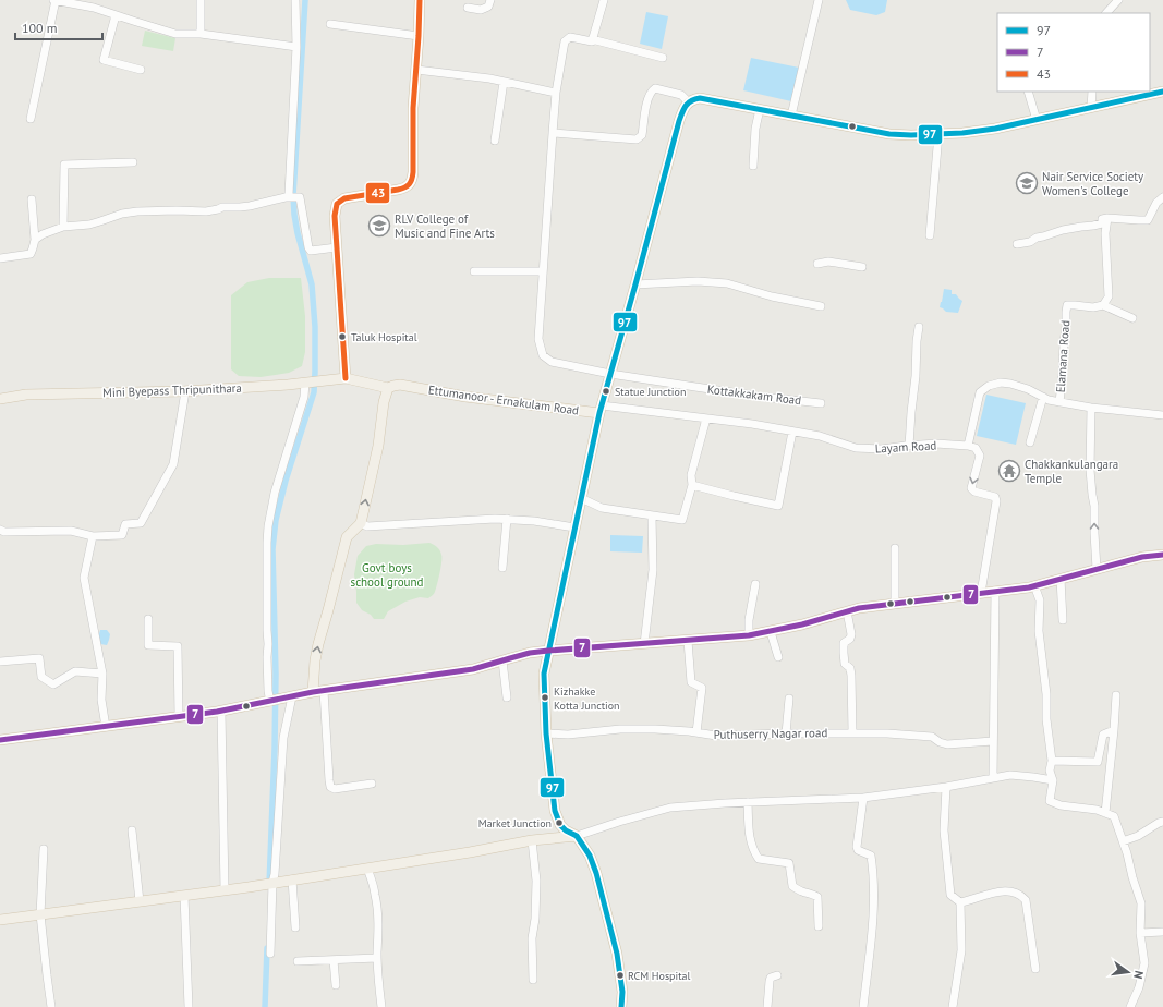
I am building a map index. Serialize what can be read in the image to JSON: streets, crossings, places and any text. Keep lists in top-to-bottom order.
{
  "streets": {
    "main road": ["Mini Byepass Thripunithara", "Ettumanoor - Ernakulam Road"],
    "street": [
      "Elamana Road",
      "Kottakkakam Road",
      "Layam Road",
      "Puthuserry Nagar road"
    ]
  },
  "crossings": [
    ["Mini Byepass Thripunithara", "Ettumanoor - Ernakulam Road"],
    ["Ettumanoor - Ernakulam Road", "Layam Road"]
  ],
  "parks": ["Govt boys school ground"],
  "places": {
    "school or university": ["Nair Service Society Women's College", "RLV College of Music and Fine Arts"],
    "other": [
      "Taluk Hospital",
      "Statue Junction",
      "Kizhakke Kotta Junction",
      "Market Junction",
      "RCM Hospital"
    ],
    "temple": ["Chakkankulangara Temple"]
  },
  "lines": ["transit line 43", "transit line 97", "transit line 7"],
  "legend": ["97", "7", "43"],
  "scale_bar": "100 m",
  "north": "right"
}
